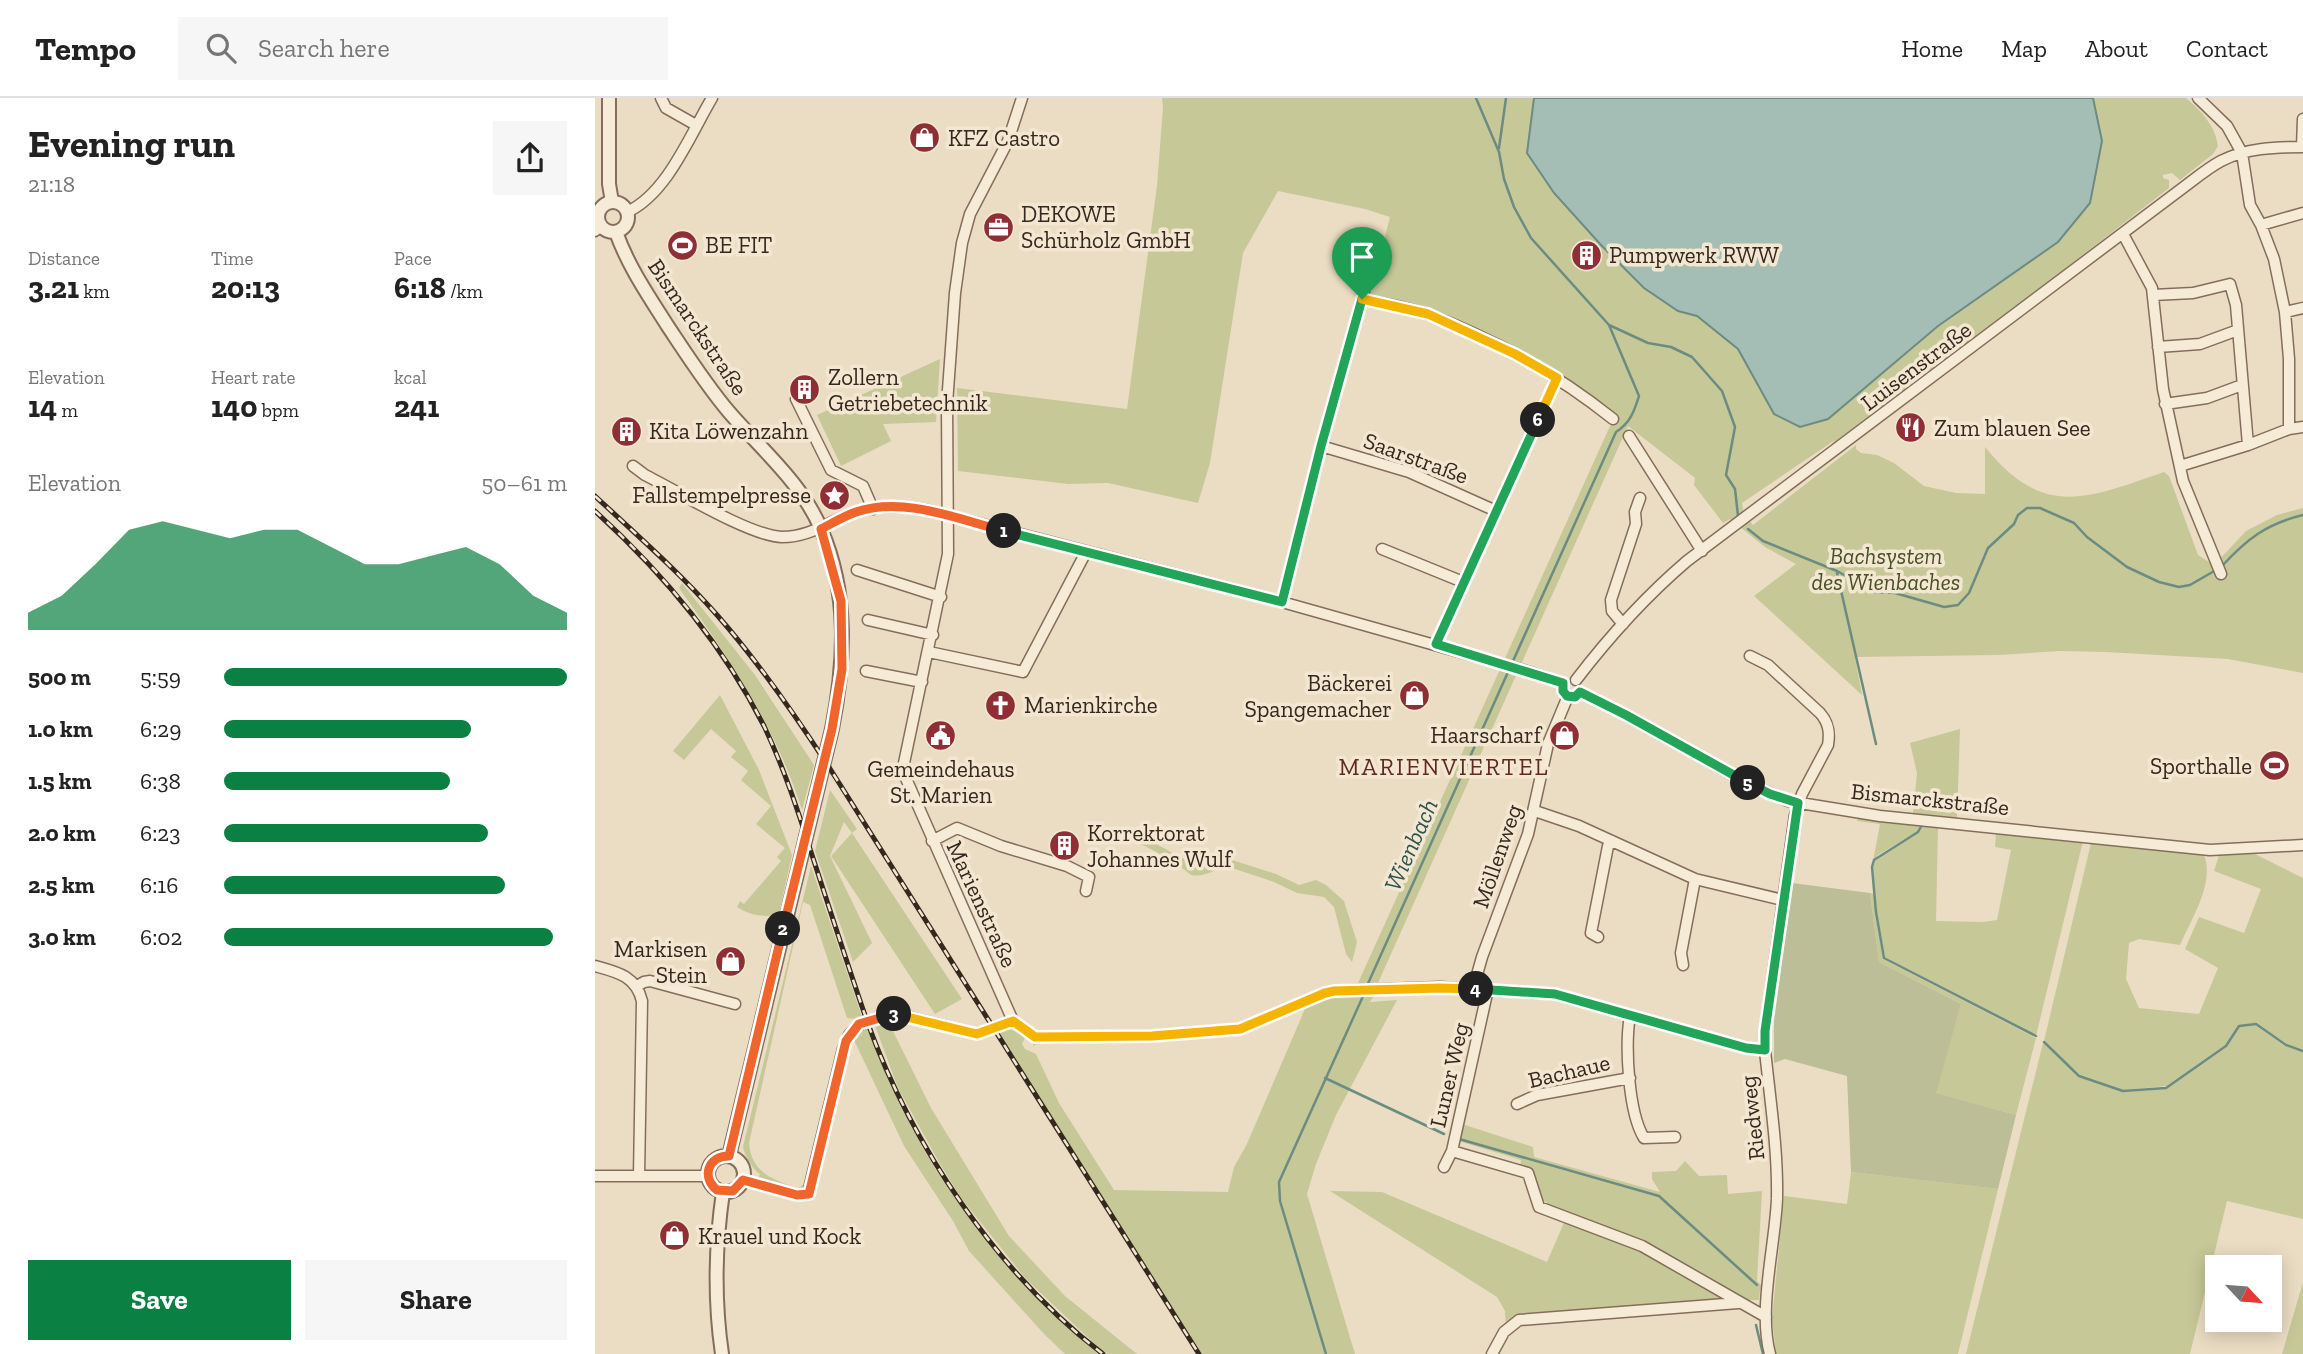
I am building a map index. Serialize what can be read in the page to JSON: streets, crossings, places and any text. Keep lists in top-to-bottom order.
{
  "streets": {
    "street": [
      "Bismarckstraße",
      "Luisenstraße",
      "Saarstraße",
      "Möllenweg",
      "Marienstraße",
      "Bachaue",
      "Luner Weg",
      "Riedweg"
    ]
  },
  "crossings": [
    ["Bismarckstraße", "Luisenstraße"],
    ["Bismarckstraße", "Möllenweg"],
    ["Bismarckstraße", "Riedweg"],
    ["Luisenstraße", "Möllenweg"],
    ["Möllenweg", "Luner Weg"],
    ["Marienstraße", "Luner Weg"],
    ["Luner Weg", "Riedweg"]
  ],
  "districts": ["MARIENVIERTEL"],
  "water": ["Wienbach"],
  "parks": ["Bachsystem des Wienbaches"],
  "places": {
    "shop": [
      "KFZ Castro",
      "Bäckerei Spangemacher",
      "Haarscharf",
      "Markisen Stein",
      "Krauel und Kock"
    ],
    "office": ["DEKOWE Schürholz GmbH"],
    "sports": ["BE FIT", "Sporthalle"],
    "building": [
      "Pumpwerk RWW",
      "Zollern Getriebetechnik",
      "Kita Löwenzahn",
      "Korrektorat Johannes Wulf"
    ],
    "restaurant": ["Zum blauen See"],
    "place": ["Fallstempelpresse"],
    "church": ["Marienkirche"],
    "public building": ["Gemeindehaus St. Marien"]
  },
  "north": "bottom right",
  "page": {
    "header": "Tempo",
    "search": "Search here",
    "nav": [
      "Home",
      "Map",
      "About",
      "Contact"
    ],
    "heading": ["Evening run", "21:18"],
    "stats": [
      ["Distance", "3.21 km"],
      ["Time", "20:13"],
      ["Pace", "6:18 /km"],
      ["Elevation", "14 m"],
      ["Heart rate", "140 bpm"],
      ["kcal", "241"]
    ],
    "pins": [
      "6",
      "1",
      "5",
      "2",
      "4",
      "3"
    ],
    "chart": ["Elevation", "50–61 m"],
    "list": [
      {
        "name": "500 m",
        "note": "5:59"
      },
      {
        "name": "1.0 km",
        "note": "6:29"
      },
      {
        "name": "1.5 km",
        "note": "6:38"
      },
      {
        "name": "2.0 km",
        "note": "6:23"
      },
      {
        "name": "2.5 km",
        "note": "6:16"
      },
      {
        "name": "3.0 km",
        "note": "6:02"
      }
    ],
    "buttons": ["Save", "Share"]
  }
}
